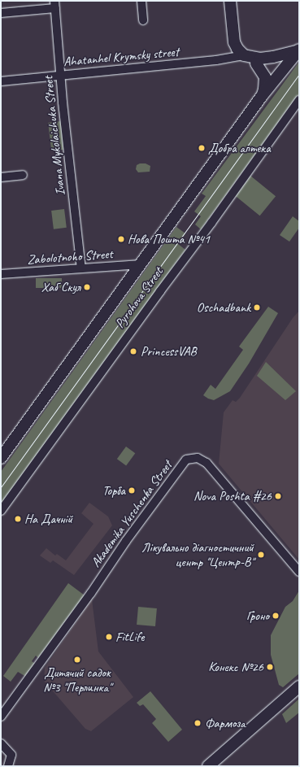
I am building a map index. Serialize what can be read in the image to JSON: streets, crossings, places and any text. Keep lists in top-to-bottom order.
{
  "streets": {
    "main road": ["Pyrohova Street"],
    "street": [
      "Ahatanhel Krymsky street",
      "Ivana Mykolaichuka Street",
      "Zabolotnoho Street",
      "Akademika Yuschenka Street"
    ]
  },
  "crossings": [
    ["Ahatanhel Krymsky street", "Ivana Mykolaichuka Street"],
    ["Ivana Mykolaichuka Street", "Zabolotnoho Street"],
    ["Zabolotnoho Street", "Pyrohova Street"]
  ],
  "places": [
    "Добра аптека",
    "Нова Пошта №41",
    "Хаб Скул",
    "Oschadbank",
    "PrincessVAB",
    "Торба",
    "Nova Poshta #26",
    "На Дачній",
    "Лікувально діагностичний центр \"Центр-В\"",
    "Гроно",
    "FitLife",
    "Дитячий садок №3 \"Перлинка\"",
    "Конекс №26",
    "Фармоза"
  ]
}
